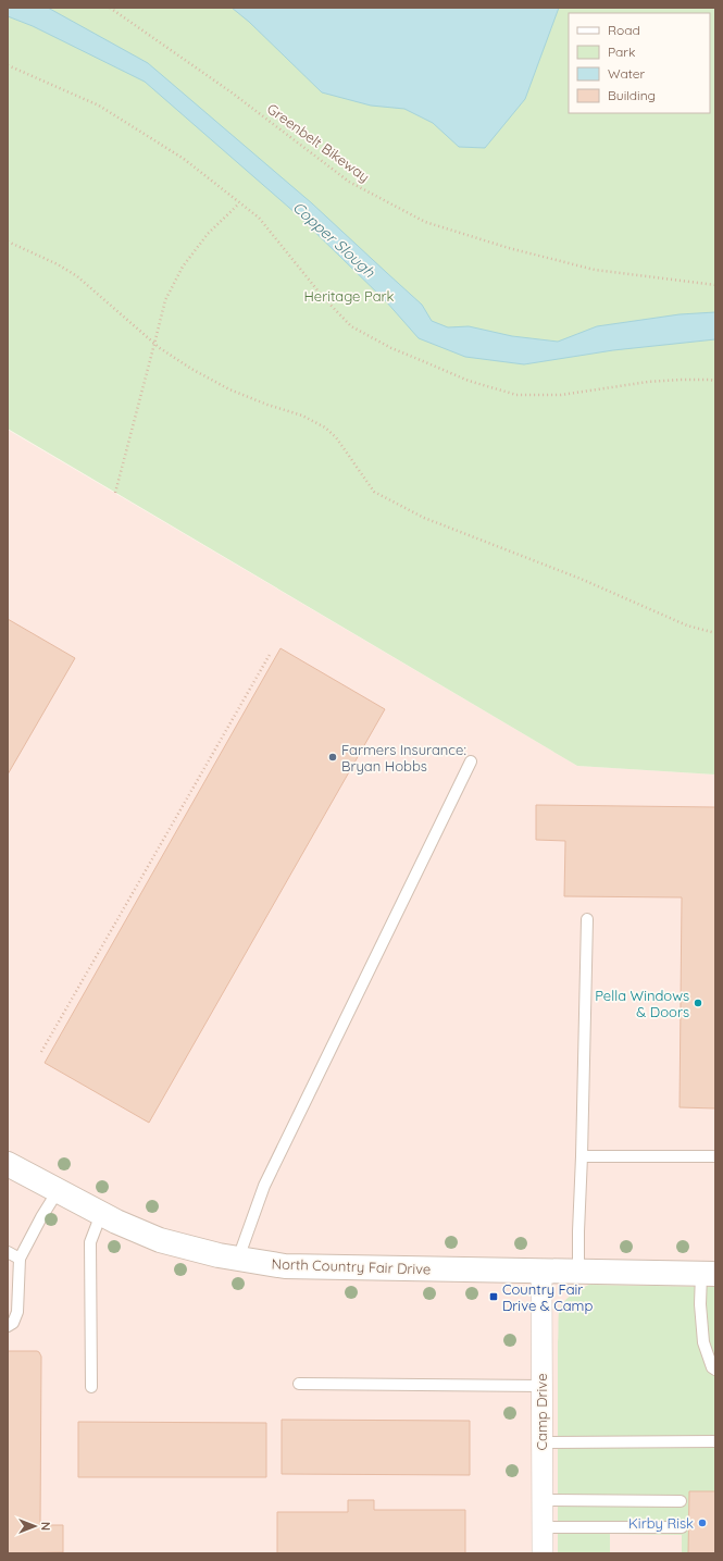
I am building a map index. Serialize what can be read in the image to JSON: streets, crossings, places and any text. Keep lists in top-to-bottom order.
{
  "streets": {
    "street": ["North Country Fair Drive", "Camp Drive"],
    "path": ["Greenbelt Bikeway"]
  },
  "crossings": [
    ["North Country Fair Drive", "Camp Drive"]
  ],
  "water": ["Copper Slough"],
  "parks": ["Heritage Park"],
  "places": {
    "other": ["Farmers Insurance: Bryan Hobbs", "Pella Windows & Doors", "Kirby Risk"],
    "transit": ["Country Fair Drive & Camp"]
  },
  "legend": [
    "Road",
    "Park",
    "Water",
    "Building"
  ],
  "north": "right"
}
